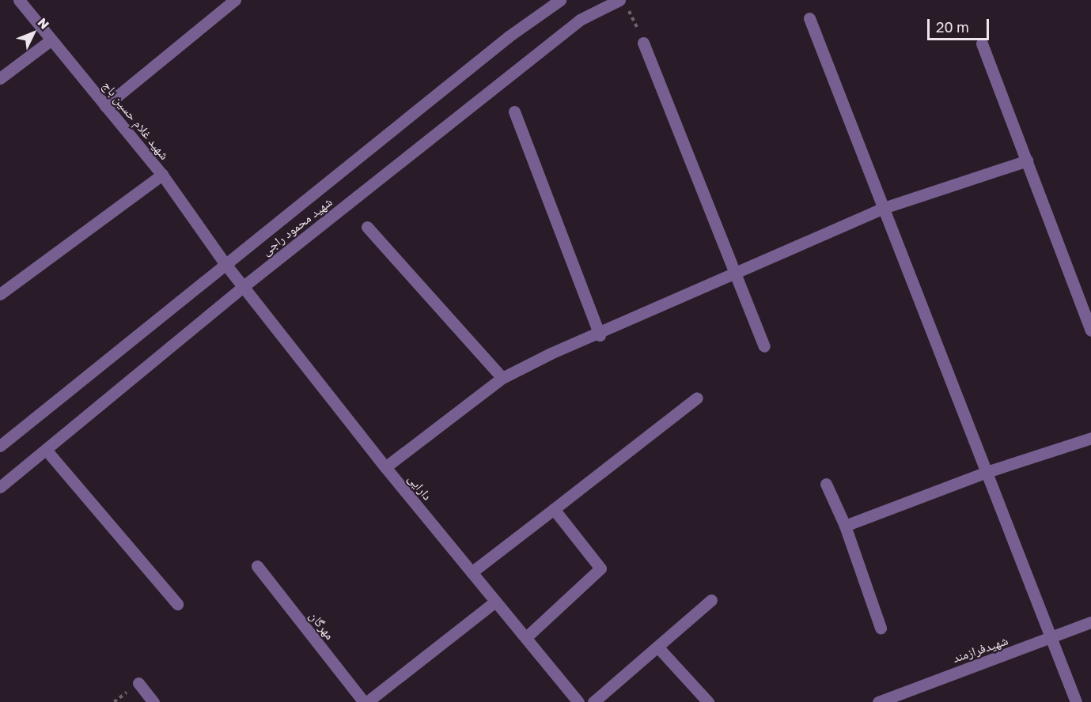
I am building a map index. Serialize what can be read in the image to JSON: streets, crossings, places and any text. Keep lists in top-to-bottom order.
{
  "streets": {
    "street": [
      "شهید غلام حسین باج",
      "شهید محمود راجی",
      "دارایی",
      "مهرگان",
      "شهیدفرازمند"
    ]
  },
  "crossings": [
    ["شهید غلام حسین باج", "شهید محمود راجی"],
    ["شهید غلام حسین باج", "دارایی"],
    ["شهید محمود راجی", "دارایی"]
  ],
  "scale_bar": "20 m",
  "north": "top right"
}
